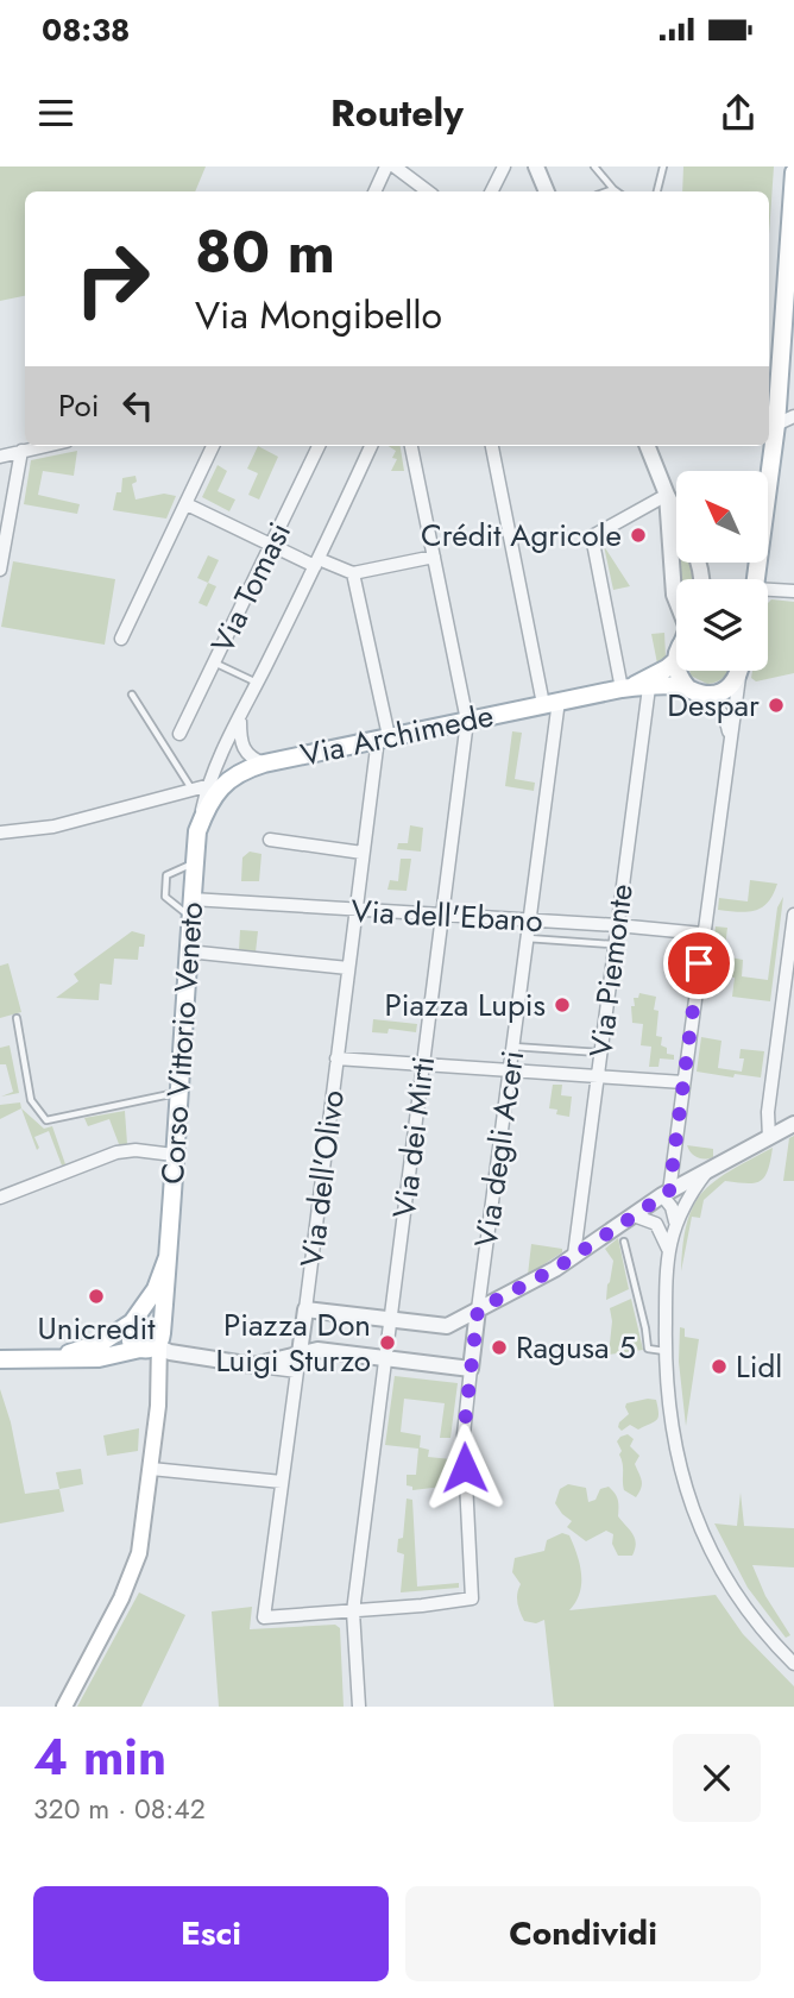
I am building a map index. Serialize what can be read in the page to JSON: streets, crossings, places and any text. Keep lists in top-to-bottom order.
{
  "streets": {
    "main road": ["Via Archimede", "Corso Vittorio Veneto"],
    "street": [
      "Via Tomasi",
      "Via dell'Ebano",
      "Via Piemonte",
      "Via dei Mirti",
      "Via degli Aceri",
      "Via dell'Olivo"
    ]
  },
  "crossings": [
    ["Via Archimede", "Via dei Mirti"],
    ["Via Archimede", "Via degli Aceri"],
    ["Via Archimede", "Via dell'Olivo"],
    ["Via dell'Ebano", "Via Piemonte"],
    ["Via dell'Ebano", "Corso Vittorio Veneto"],
    ["Via dell'Ebano", "Via dei Mirti"],
    ["Via dell'Ebano", "Via degli Aceri"],
    ["Via dell'Ebano", "Via dell'Olivo"],
    ["Via dei Mirti", "Via degli Aceri"],
    ["Via dei Mirti", "Via dell'Olivo"],
    ["Via degli Aceri", "Via dell'Olivo"]
  ],
  "places": [
    "Crédit Agricole",
    "Despar",
    "Piazza Lupis",
    "Unicredit",
    "Piazza Don Luigi Sturzo",
    "Ragusa 5",
    "Lidl"
  ],
  "north": "top left",
  "page": {
    "status": "08:38",
    "header": "Routely",
    "turn": ["80 m", "Via Mongibello"],
    "then": "Poi",
    "heading": ["4 min", "320 m · 08:42"],
    "buttons": ["Esci", "Condividi"]
  }
}
